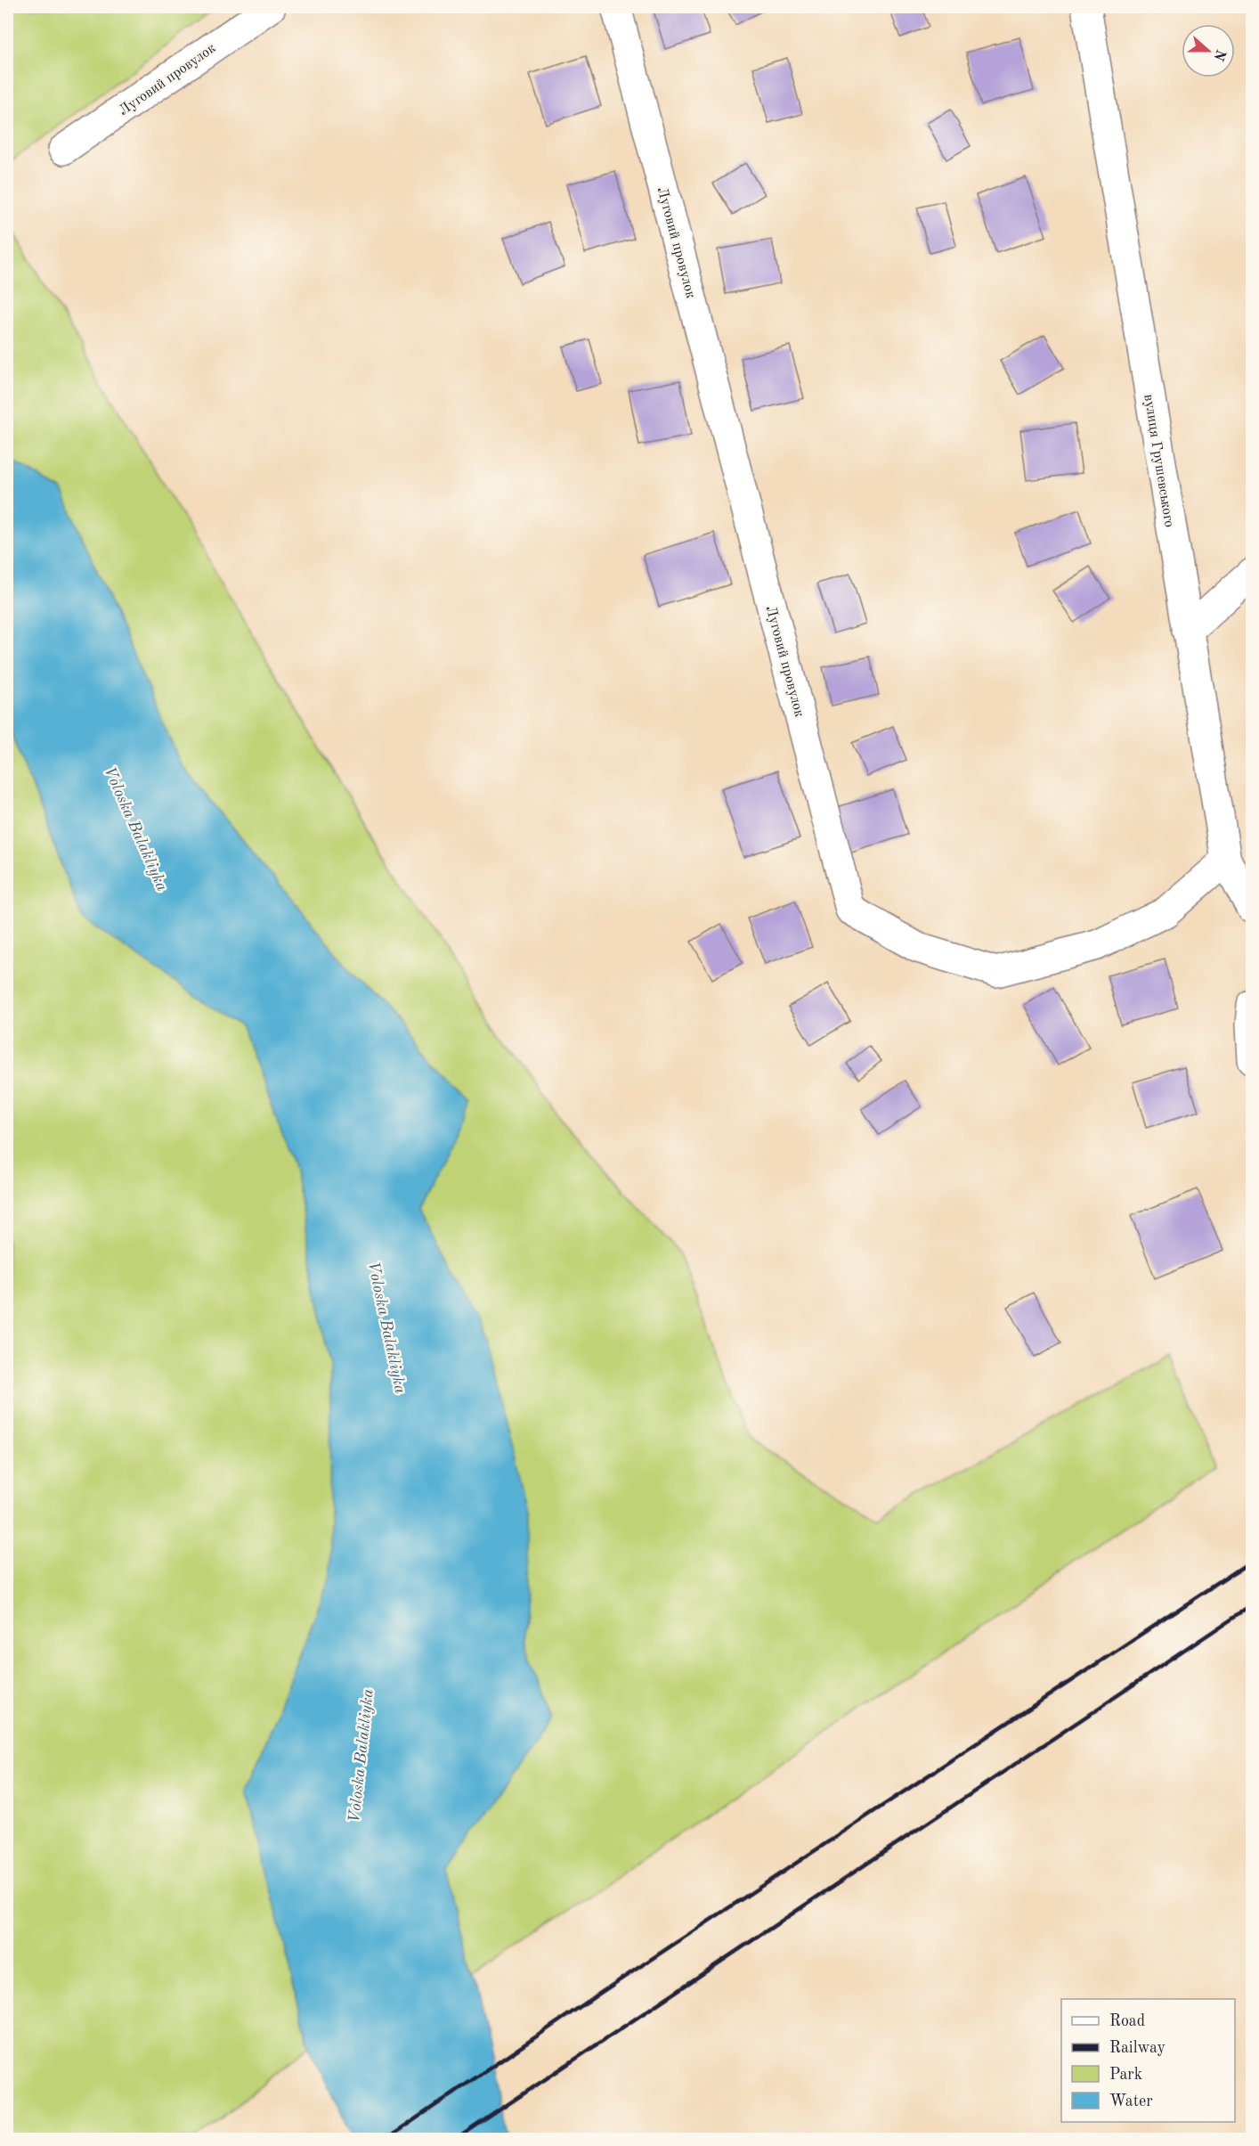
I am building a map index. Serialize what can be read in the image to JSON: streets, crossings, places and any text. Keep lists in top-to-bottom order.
{
  "streets": {
    "street": ["Луговий провулок", "вулиця Грушевського"]
  },
  "crossings": [
    ["Луговий провулок", "вулиця Грушевського"]
  ],
  "water": ["Voloska Balakliyka"],
  "legend": [
    "Road",
    "Railway",
    "Park",
    "Water"
  ],
  "north": "right"
}
